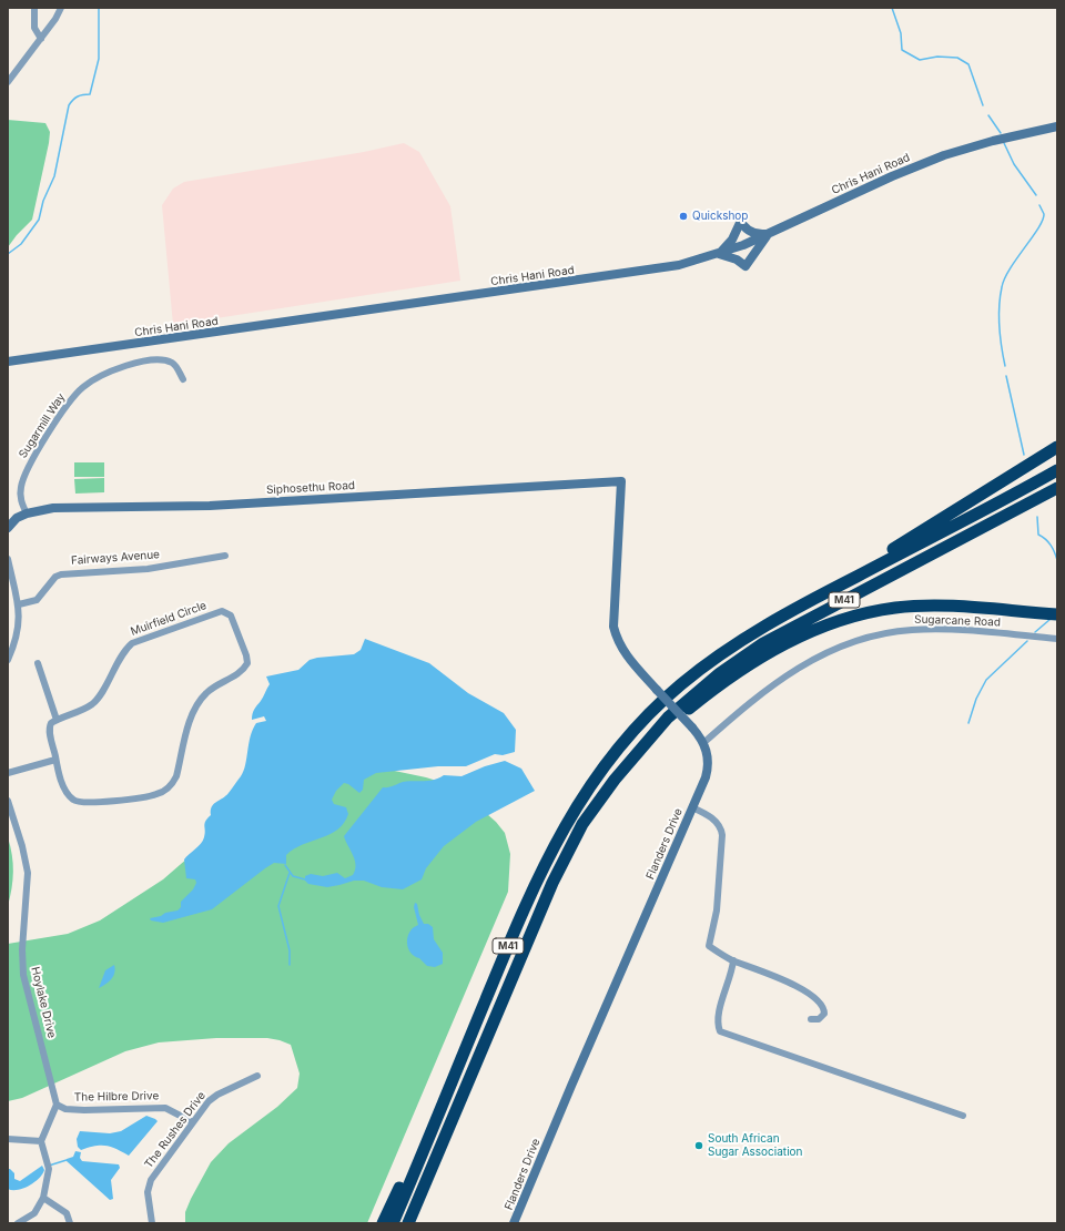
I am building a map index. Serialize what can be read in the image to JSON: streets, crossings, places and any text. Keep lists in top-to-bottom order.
{
  "streets": {
    "highway": ["M41"],
    "street": [
      "Chris Hani Road",
      "Sugarmill Way",
      "Siphosethu Road",
      "Fairways Avenue",
      "Muirfield Circle",
      "Sugarcane Road",
      "Flanders Drive",
      "Hoylake Drive",
      "The Hilbre Drive",
      "The Rushes Drive"
    ]
  },
  "crossings": [
    ["Sugarmill Way", "Siphosethu Road"],
    ["Siphosethu Road", "Flanders Drive"],
    ["Sugarcane Road", "Flanders Drive"],
    ["Hoylake Drive", "The Hilbre Drive"],
    ["The Hilbre Drive", "The Rushes Drive"]
  ],
  "places": ["Quickshop", "South African Sugar Association"]
}
